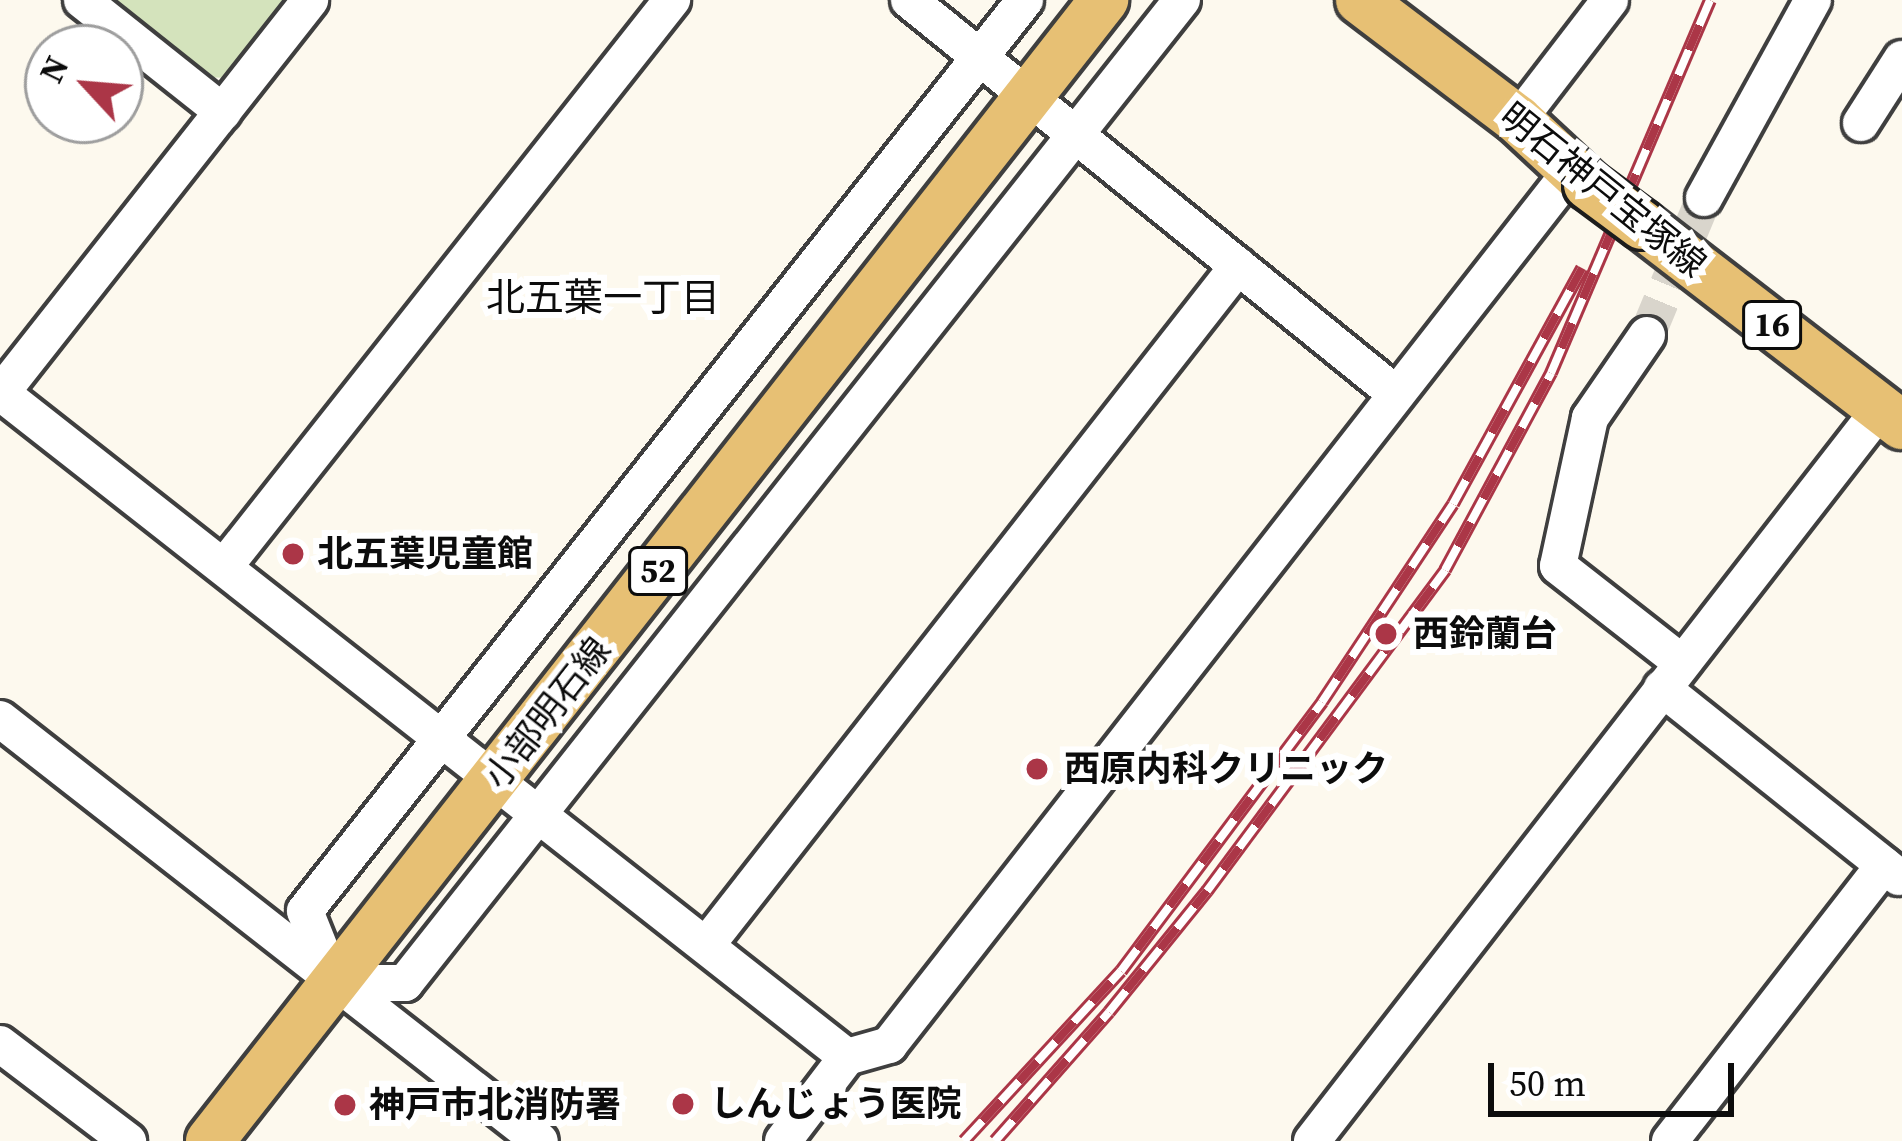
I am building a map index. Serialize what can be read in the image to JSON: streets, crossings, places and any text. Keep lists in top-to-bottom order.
{
  "streets": {
    "main road": [
      "明石神戸宝塚線",
      "16",
      "52",
      "小部明石線"
    ]
  },
  "districts": ["北五葉一丁目"],
  "places": [
    "北五葉児童館",
    "西鈴蘭台",
    "西原内科クリニック",
    "しんじょう医院",
    "神戸市北消防署"
  ],
  "scale_bar": "50 m",
  "north": "top left"
}
